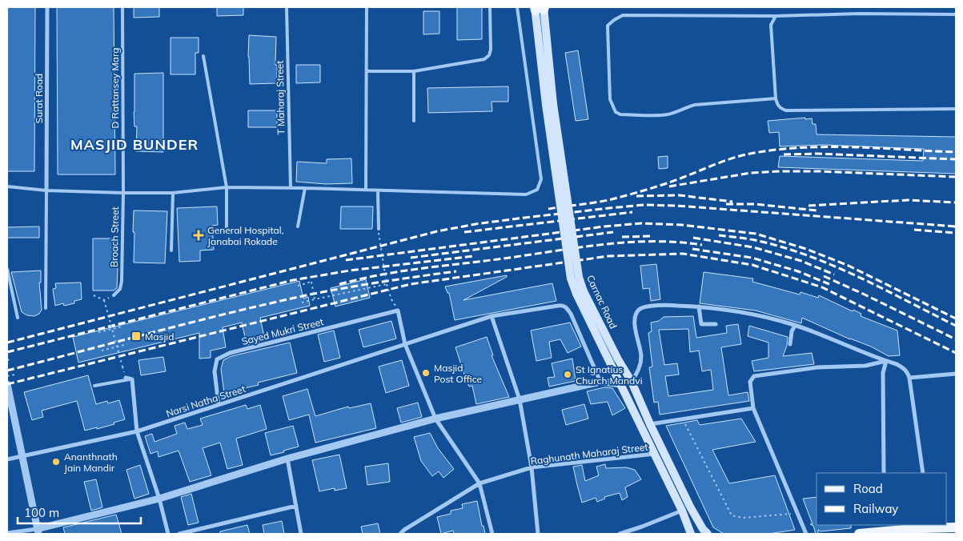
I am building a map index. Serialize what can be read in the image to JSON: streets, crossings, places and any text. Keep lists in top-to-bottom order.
{
  "streets": {
    "main road": ["Carnac Road"],
    "street": [
      "Surat Road",
      "Sayed Mukri Street",
      "Narsi Natha Street",
      "Raghunath Maharaj Street"
    ],
    "lane": ["D Rattansey Marg", "T Maharaj Street", "Broach Street"]
  },
  "crossings": [
    ["D Rattansey Marg", "Broach Street"],
    ["Carnac Road", "Raghunath Maharaj Street"],
    ["Sayed Mukri Street", "Narsi Natha Street"]
  ],
  "districts": ["MASJID BUNDER"],
  "places": {
    "health": ["General Hospital, Janabai Rokade"],
    "transit": ["Masjid"],
    "other": ["Masjid Post Office", "St Ignatius Church Mandvi", "Ananthnath Jain Mandir"]
  },
  "legend": ["Road", "Railway"],
  "scale_bar": "100 m"
}
